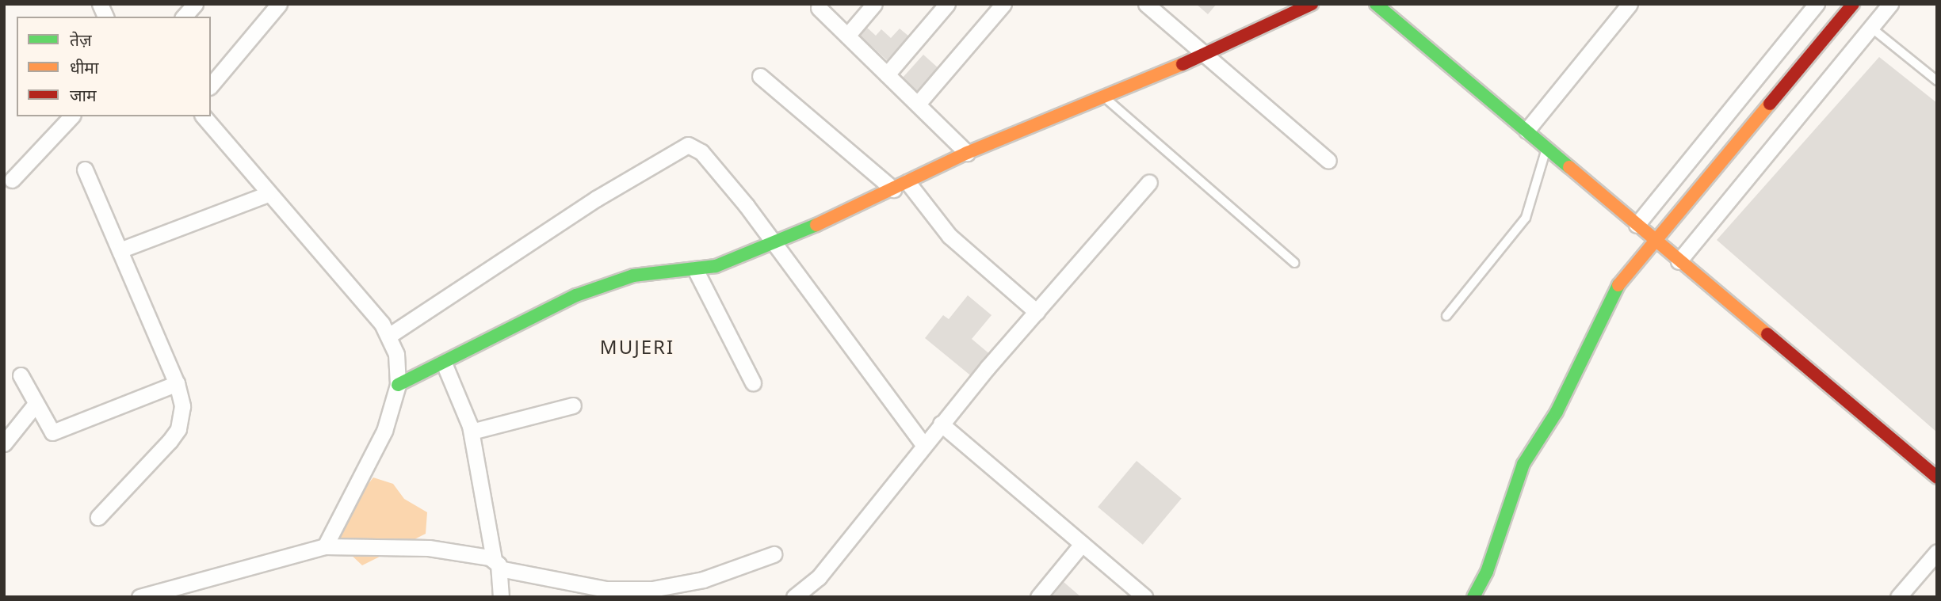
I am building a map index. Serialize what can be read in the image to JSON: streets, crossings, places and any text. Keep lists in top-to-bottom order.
{
  "districts": ["MUJERI"],
  "legend": ["तेज़", "धीमा", "जाम"]
}
